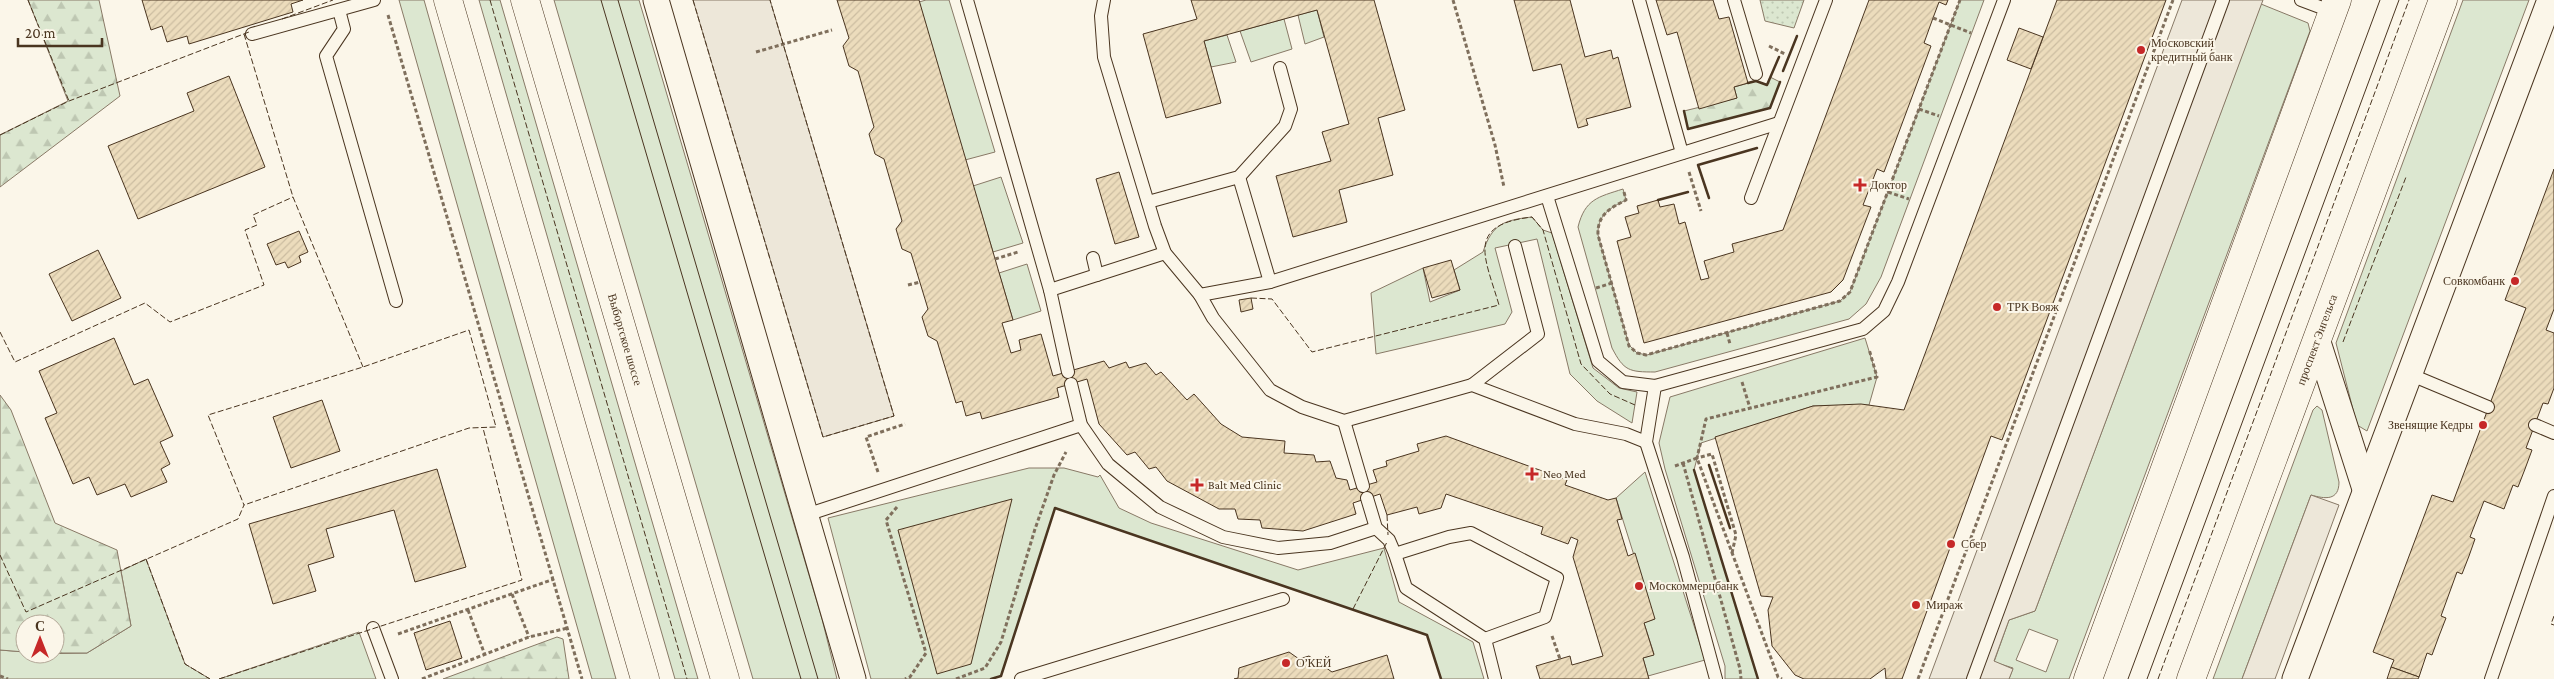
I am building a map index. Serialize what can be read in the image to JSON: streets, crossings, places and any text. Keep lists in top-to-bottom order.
{
  "streets": {
    "main road": ["проспект Энгельса", "Выборгское шоссе"]
  },
  "places": {
    "other": [
      "Московский кредитный банк",
      "Совкомбанк",
      "ТРК Вояж",
      "Звенящие Кедры",
      "Сбер",
      "Москоммерцбанк",
      "Мираж",
      "О’КЕЙ"
    ],
    "health": ["Доктор", "Neo Med", "Balt Med Clinic"]
  },
  "scale_bar": "20 m",
  "north": "top"
}
